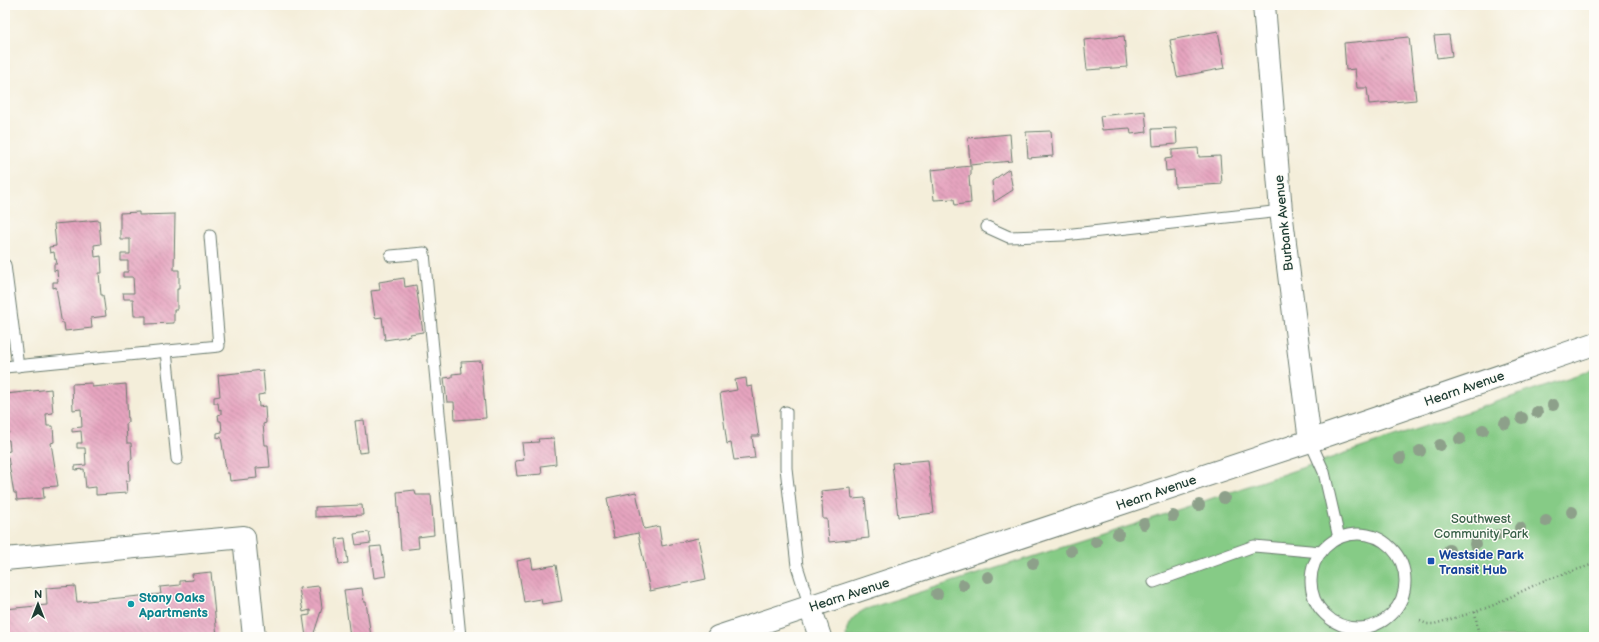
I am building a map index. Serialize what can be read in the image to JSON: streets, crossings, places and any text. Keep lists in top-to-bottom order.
{
  "streets": {
    "main road": ["Burbank Avenue", "Hearn Avenue"]
  },
  "crossings": [
    ["Burbank Avenue", "Hearn Avenue"]
  ],
  "parks": ["Southwest Community Park"],
  "places": {
    "transit": ["Westside Park Transit Hub"],
    "other": ["Stony Oaks Apartments"]
  },
  "north": "top"
}
